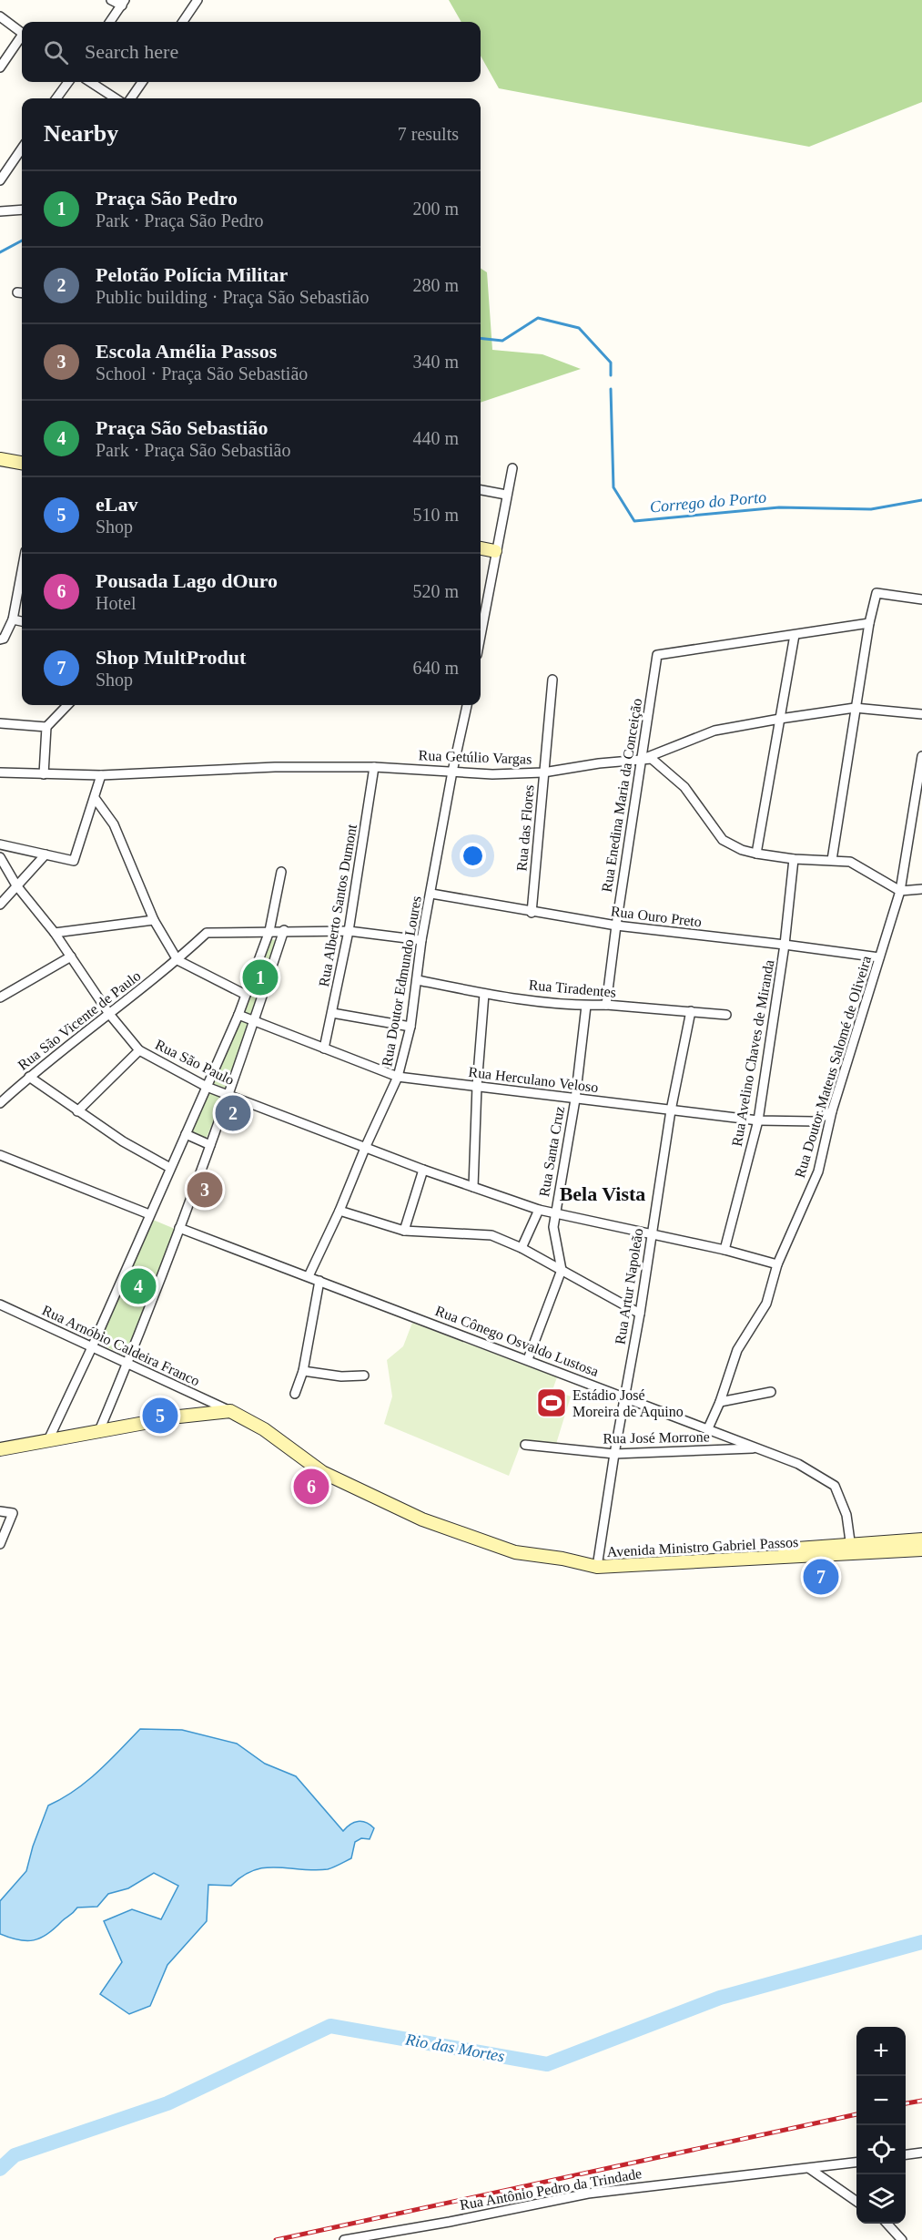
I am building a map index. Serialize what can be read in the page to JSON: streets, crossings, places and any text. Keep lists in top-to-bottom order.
{
  "streets": {
    "main road": ["Avenida Ministro Gabriel Passos"],
    "street": [
      "Rua Getúlio Vargas",
      "Rua Enedina Maria da Conceição",
      "Rua das Flores",
      "Rua Alberto Santos Dumont",
      "Rua Ouro Preto",
      "Rua Doutor Edmundo Loures",
      "Rua Tiradentes",
      "Rua São Vicente de Paulo",
      "Rua Avelino Chaves de Miranda",
      "Rua São Paulo",
      "Rua Doutor Mateus Salomé de Oliveira",
      "Rua Herculano Veloso",
      "Rua Santa Cruz",
      "Rua Artur Napoleão",
      "Rua Cônego Osvaldo Lustosa",
      "Rua Arnóbio Caldeira Franco",
      "Rua José Morrone",
      "Rua Antônio Pedro da Trindade"
    ]
  },
  "crossings": [
    ["Rua Getúlio Vargas", "Rua Enedina Maria da Conceição"],
    ["Rua Getúlio Vargas", "Rua das Flores"],
    ["Rua Getúlio Vargas", "Rua Alberto Santos Dumont"],
    ["Rua Getúlio Vargas", "Rua Doutor Edmundo Loures"],
    ["Rua Getúlio Vargas", "Rua Avelino Chaves de Miranda"],
    ["Rua Getúlio Vargas", "Rua Doutor Mateus Salomé de Oliveira"],
    ["Rua Enedina Maria da Conceição", "Rua Ouro Preto"],
    ["Rua Enedina Maria da Conceição", "Rua Tiradentes"],
    ["Rua das Flores", "Rua Ouro Preto"],
    ["Rua Alberto Santos Dumont", "Rua São Vicente de Paulo"],
    ["Rua Alberto Santos Dumont", "Rua Herculano Veloso"],
    ["Rua Ouro Preto", "Rua Doutor Edmundo Loures"],
    ["Rua Ouro Preto", "Rua Avelino Chaves de Miranda"],
    ["Rua Ouro Preto", "Rua Doutor Mateus Salomé de Oliveira"],
    ["Rua Doutor Edmundo Loures", "Rua Tiradentes"],
    ["Rua Doutor Edmundo Loures", "Rua São Vicente de Paulo"],
    ["Rua Doutor Edmundo Loures", "Rua São Paulo"],
    ["Rua Doutor Edmundo Loures", "Rua Herculano Veloso"],
    ["Rua Doutor Edmundo Loures", "Rua Cônego Osvaldo Lustosa"],
    ["Rua Tiradentes", "Rua Santa Cruz"],
    ["Rua Tiradentes", "Rua Artur Napoleão"],
    ["Rua São Vicente de Paulo", "Rua São Paulo"],
    ["Rua Avelino Chaves de Miranda", "Rua São Paulo"],
    ["Rua Avelino Chaves de Miranda", "Rua Herculano Veloso"],
    ["Rua São Paulo", "Rua Doutor Mateus Salomé de Oliveira"],
    ["Rua São Paulo", "Rua Santa Cruz"],
    ["Rua São Paulo", "Rua Artur Napoleão"],
    ["Rua Doutor Mateus Salomé de Oliveira", "Rua Herculano Veloso"],
    ["Rua Doutor Mateus Salomé de Oliveira", "Rua Cônego Osvaldo Lustosa"],
    ["Rua Herculano Veloso", "Rua Santa Cruz"],
    ["Rua Herculano Veloso", "Rua Artur Napoleão"],
    ["Rua Artur Napoleão", "Rua Cônego Osvaldo Lustosa"],
    ["Rua Artur Napoleão", "Rua José Morrone"],
    ["Rua Artur Napoleão", "Avenida Ministro Gabriel Passos"],
    ["Rua Cônego Osvaldo Lustosa", "Rua José Morrone"],
    ["Rua Cônego Osvaldo Lustosa", "Avenida Ministro Gabriel Passos"],
    ["Rua Arnóbio Caldeira Franco", "Avenida Ministro Gabriel Passos"]
  ],
  "districts": ["Bela Vista"],
  "water": ["Corrego do Porto", "Rio das Mortes"],
  "places": {
    "sports": ["Estádio José Moreira de Aquino"]
  },
  "page": {
    "search": "Search here",
    "heading": ["Nearby", "7 results"],
    "list": [
      {
        "mark": "1",
        "name": "Praça São Pedro",
        "note": "Park · Praça São Pedro",
        "value": "200 m"
      },
      {
        "mark": "2",
        "name": "Pelotão Polícia Militar",
        "note": "Public building · Praça São Sebastião",
        "value": "280 m"
      },
      {
        "mark": "3",
        "name": "Escola Amélia Passos",
        "note": "School · Praça São Sebastião",
        "value": "340 m"
      },
      {
        "mark": "4",
        "name": "Praça São Sebastião",
        "note": "Park · Praça São Sebastião",
        "value": "440 m"
      },
      {
        "mark": "5",
        "name": "eLav",
        "note": "Shop",
        "value": "510 m"
      },
      {
        "mark": "6",
        "name": "Pousada Lago dOuro",
        "note": "Hotel",
        "value": "520 m"
      },
      {
        "mark": "7",
        "name": "Shop MultProdut",
        "note": "Shop",
        "value": "640 m"
      }
    ],
    "pins": [
      "1",
      "2",
      "3",
      "4",
      "5",
      "6",
      "7"
    ],
    "map_buttons": ["+", "−"]
  }
}
